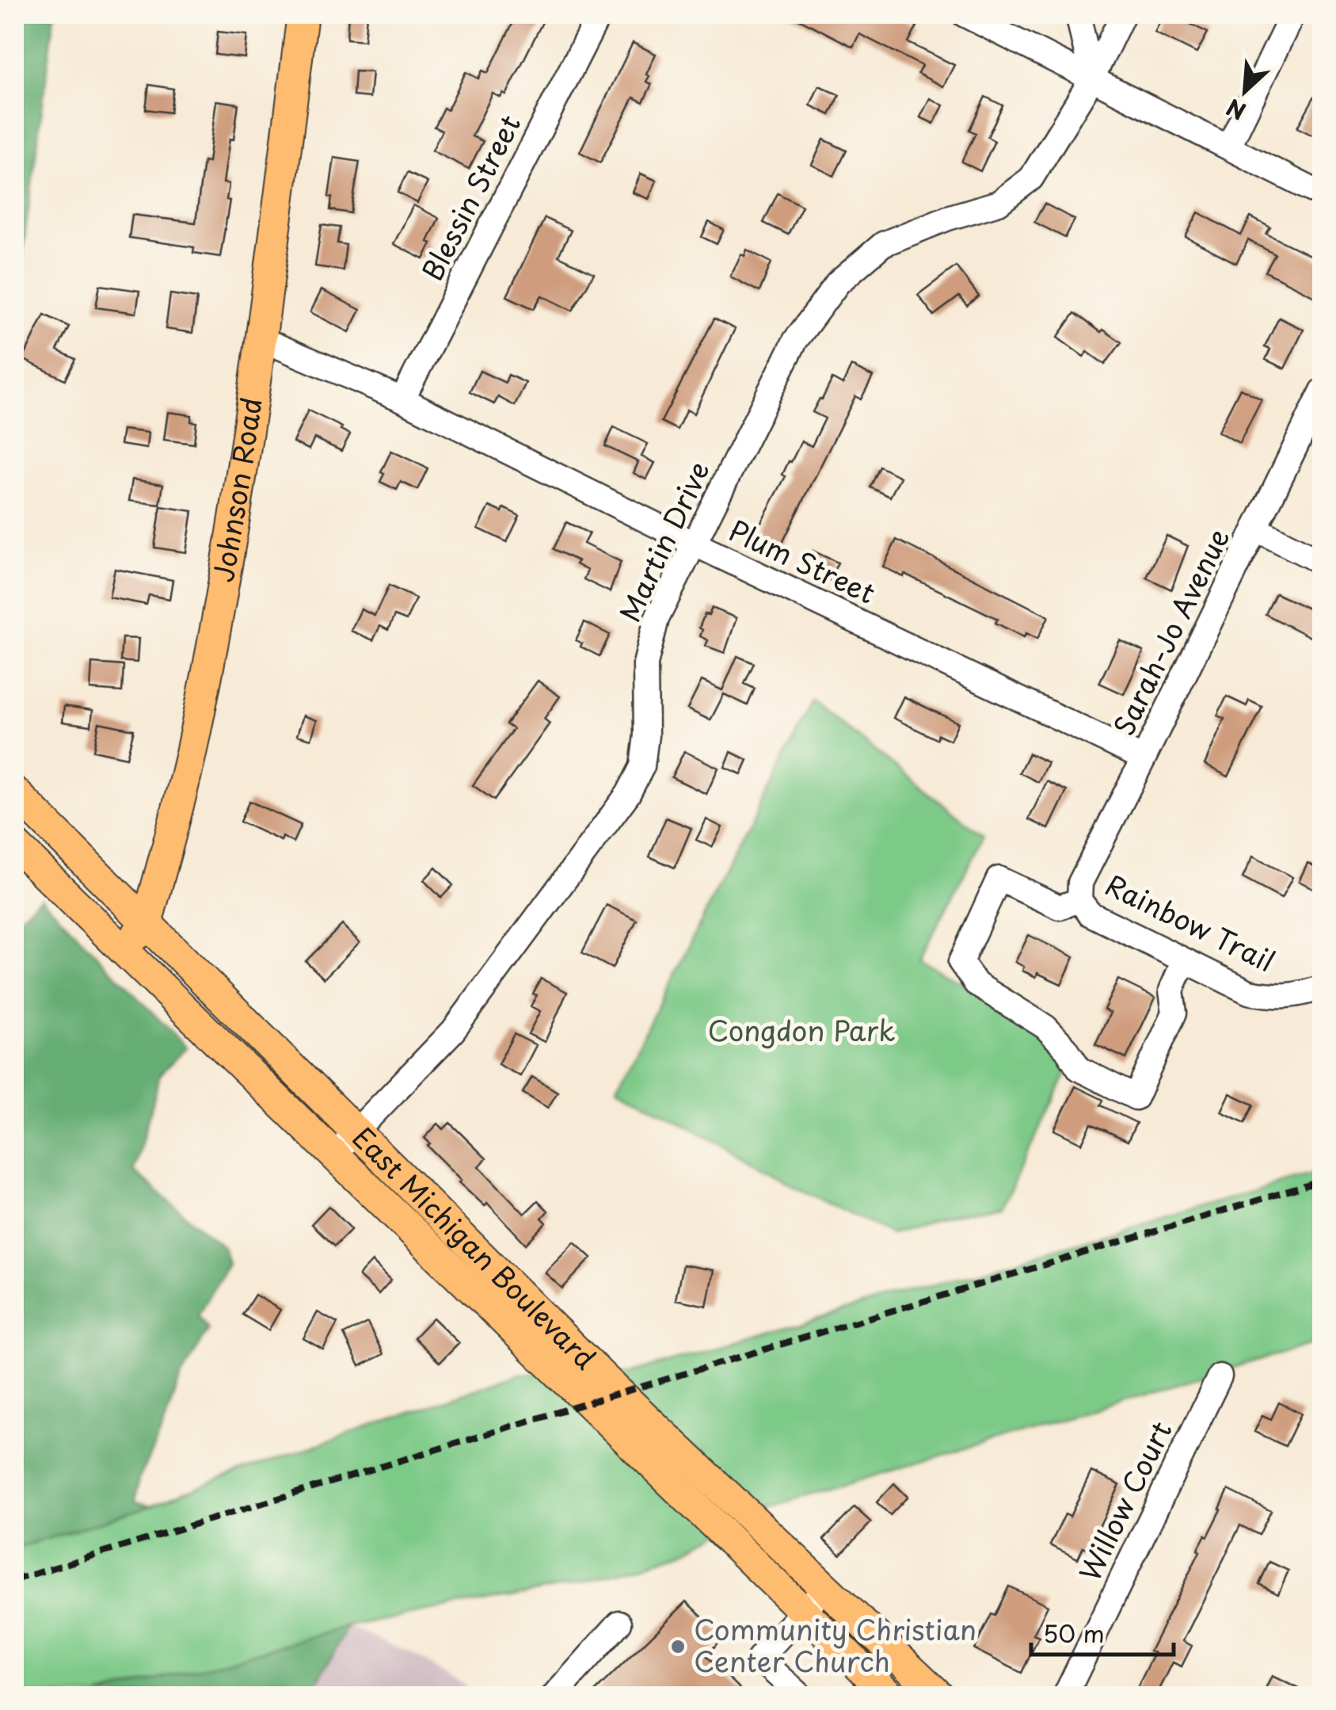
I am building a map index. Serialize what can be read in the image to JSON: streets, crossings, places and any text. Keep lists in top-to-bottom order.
{
  "streets": {
    "main road": ["Johnson Road", "East Michigan Boulevard"],
    "street": [
      "Blessin Street",
      "Martin Drive",
      "Plum Street",
      "Sarah-Jo Avenue",
      "Rainbow Trail",
      "Willow Court"
    ]
  },
  "crossings": [
    ["Blessin Street", "Plum Street"],
    ["Johnson Road", "Plum Street"],
    ["Johnson Road", "East Michigan Boulevard"],
    ["Martin Drive", "Plum Street"],
    ["Martin Drive", "East Michigan Boulevard"],
    ["Plum Street", "Sarah-Jo Avenue"],
    ["Sarah-Jo Avenue", "Rainbow Trail"]
  ],
  "parks": ["Congdon Park"],
  "places": ["Community Christian Center Church"],
  "scale_bar": "50 m",
  "north": "bottom left"
}
